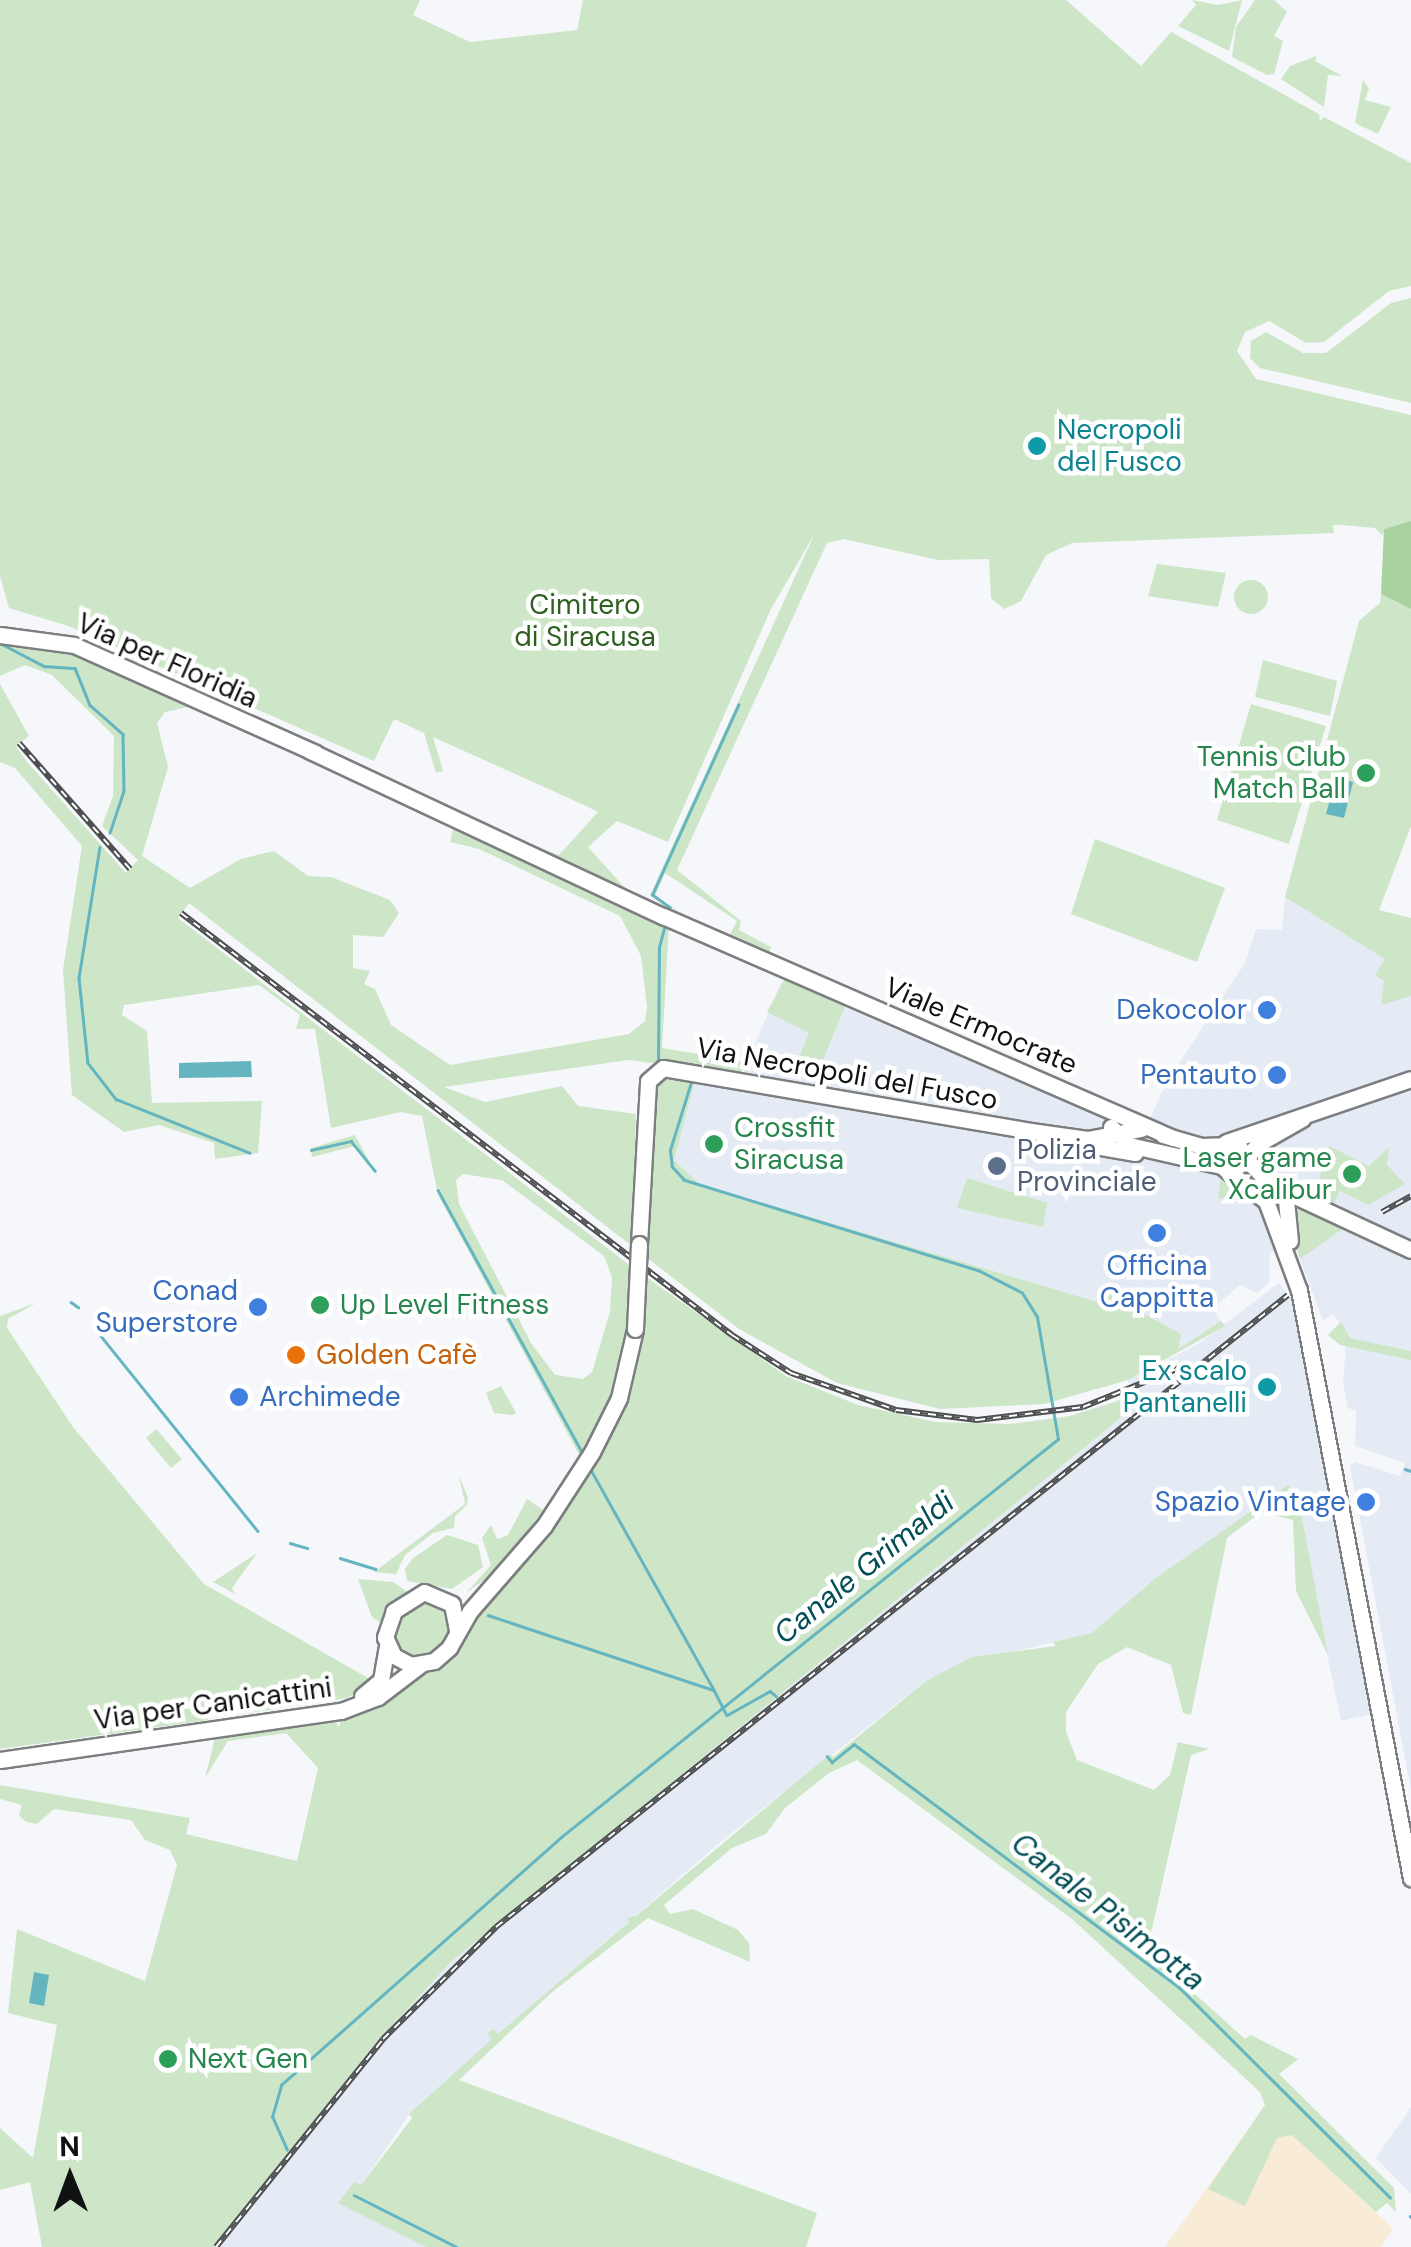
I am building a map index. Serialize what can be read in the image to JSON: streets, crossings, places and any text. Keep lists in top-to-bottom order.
{
  "streets": {
    "main road": [
      "Via per Floridia",
      "Viale Ermocrate",
      "Via Necropoli del Fusco",
      "Via per Canicattini"
    ]
  },
  "crossings": [
    ["Via per Floridia", "Viale Ermocrate"]
  ],
  "water": ["Canale Grimaldi", "Canale Pisimotta"],
  "parks": ["Cimitero di Siracusa"],
  "places": [
    "Necropoli del Fusco",
    "Tennis Club Match Ball",
    "Dekocolor",
    "Pentauto",
    "Crossfit Siracusa",
    "Polizia Provinciale",
    "Laser game Xcalibur",
    "Officina Cappitta",
    "Up Level Fitness",
    "Conad Superstore",
    "Golden Cafè",
    "Ex scalo Pantanelli",
    "Archimede",
    "Spazio Vintage",
    "Next Gen"
  ],
  "north": "top"
}
